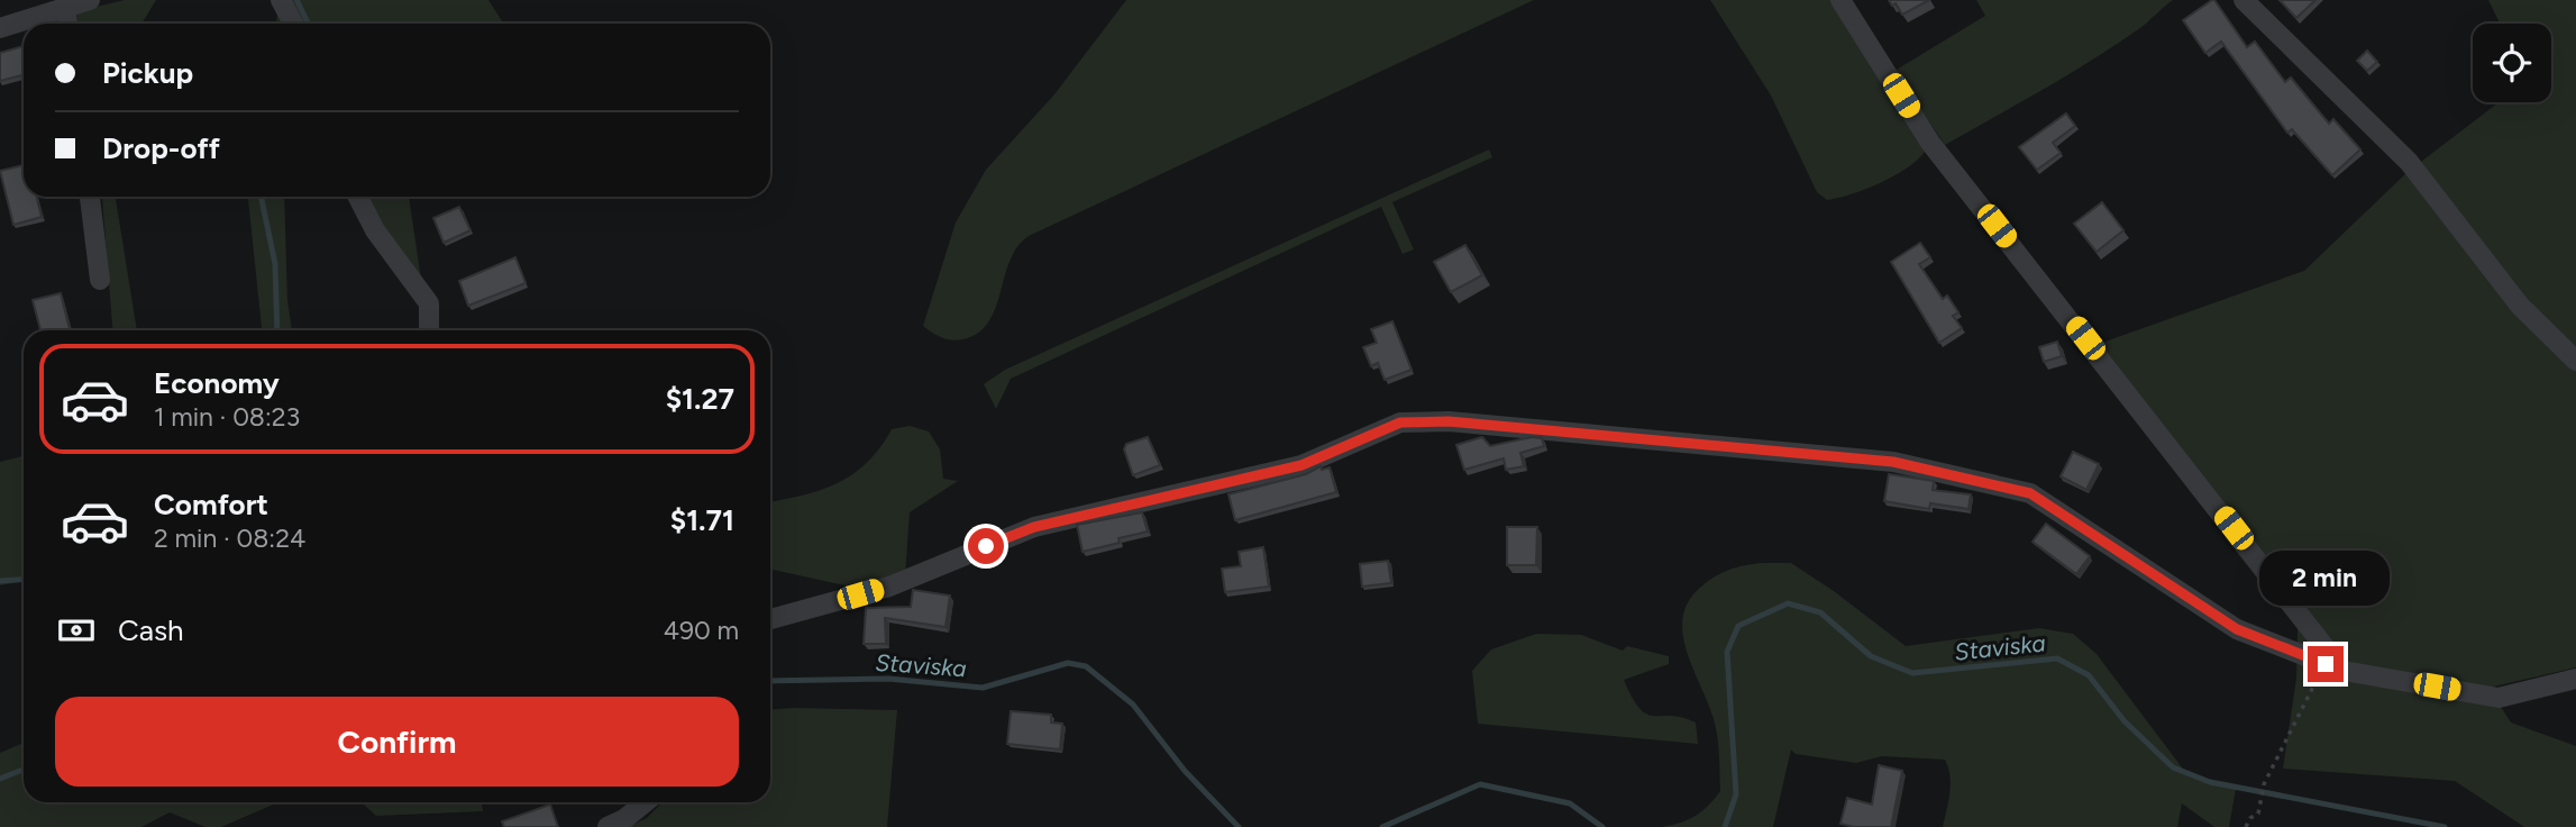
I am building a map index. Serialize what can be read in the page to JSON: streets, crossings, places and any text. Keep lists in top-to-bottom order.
{
  "water": ["Staviska"],
  "page": {
    "banner": ["Pickup", "Drop-off"],
    "list": [
      {
        "name": "Economy",
        "note": "1 min · 08:23",
        "value": "$1.27"
      },
      {
        "name": "Comfort",
        "note": "2 min · 08:24",
        "value": "$1.71"
      }
    ],
    "bubble": "2 min",
    "pay": ["Cash", "490 m"],
    "buttons": "Confirm"
  }
}
